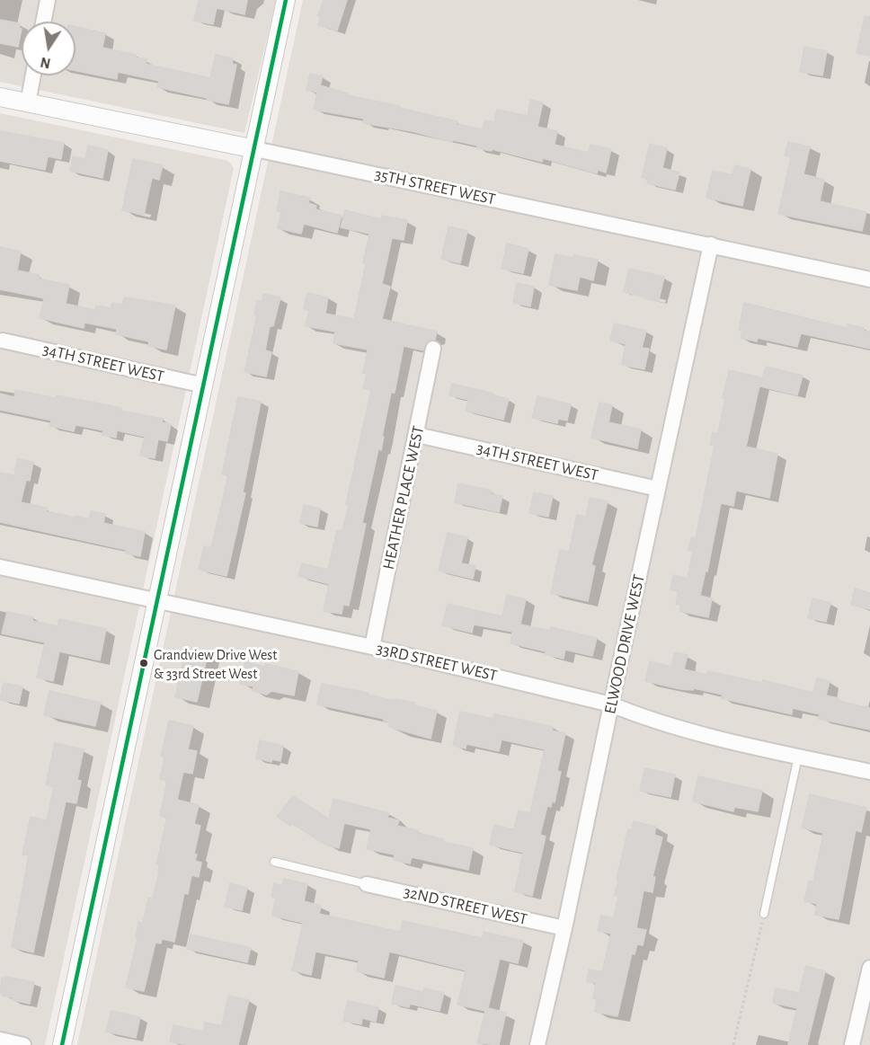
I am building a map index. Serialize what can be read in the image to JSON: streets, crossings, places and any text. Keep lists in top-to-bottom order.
{
  "streets": {
    "street": [
      "35TH STREET WEST",
      "34TH STREET WEST",
      "HEATHER PLACE WEST",
      "ELWOOD DRIVE WEST",
      "33RD STREET WEST",
      "32ND STREET WEST"
    ]
  },
  "crossings": [
    ["35TH STREET WEST", "ELWOOD DRIVE WEST"],
    ["34TH STREET WEST", "HEATHER PLACE WEST"],
    ["34TH STREET WEST", "ELWOOD DRIVE WEST"],
    ["HEATHER PLACE WEST", "33RD STREET WEST"],
    ["ELWOOD DRIVE WEST", "33RD STREET WEST"],
    ["ELWOOD DRIVE WEST", "32ND STREET WEST"]
  ],
  "places": ["Grandview Drive West & 33rd Street West"],
  "north": "bottom"
}
